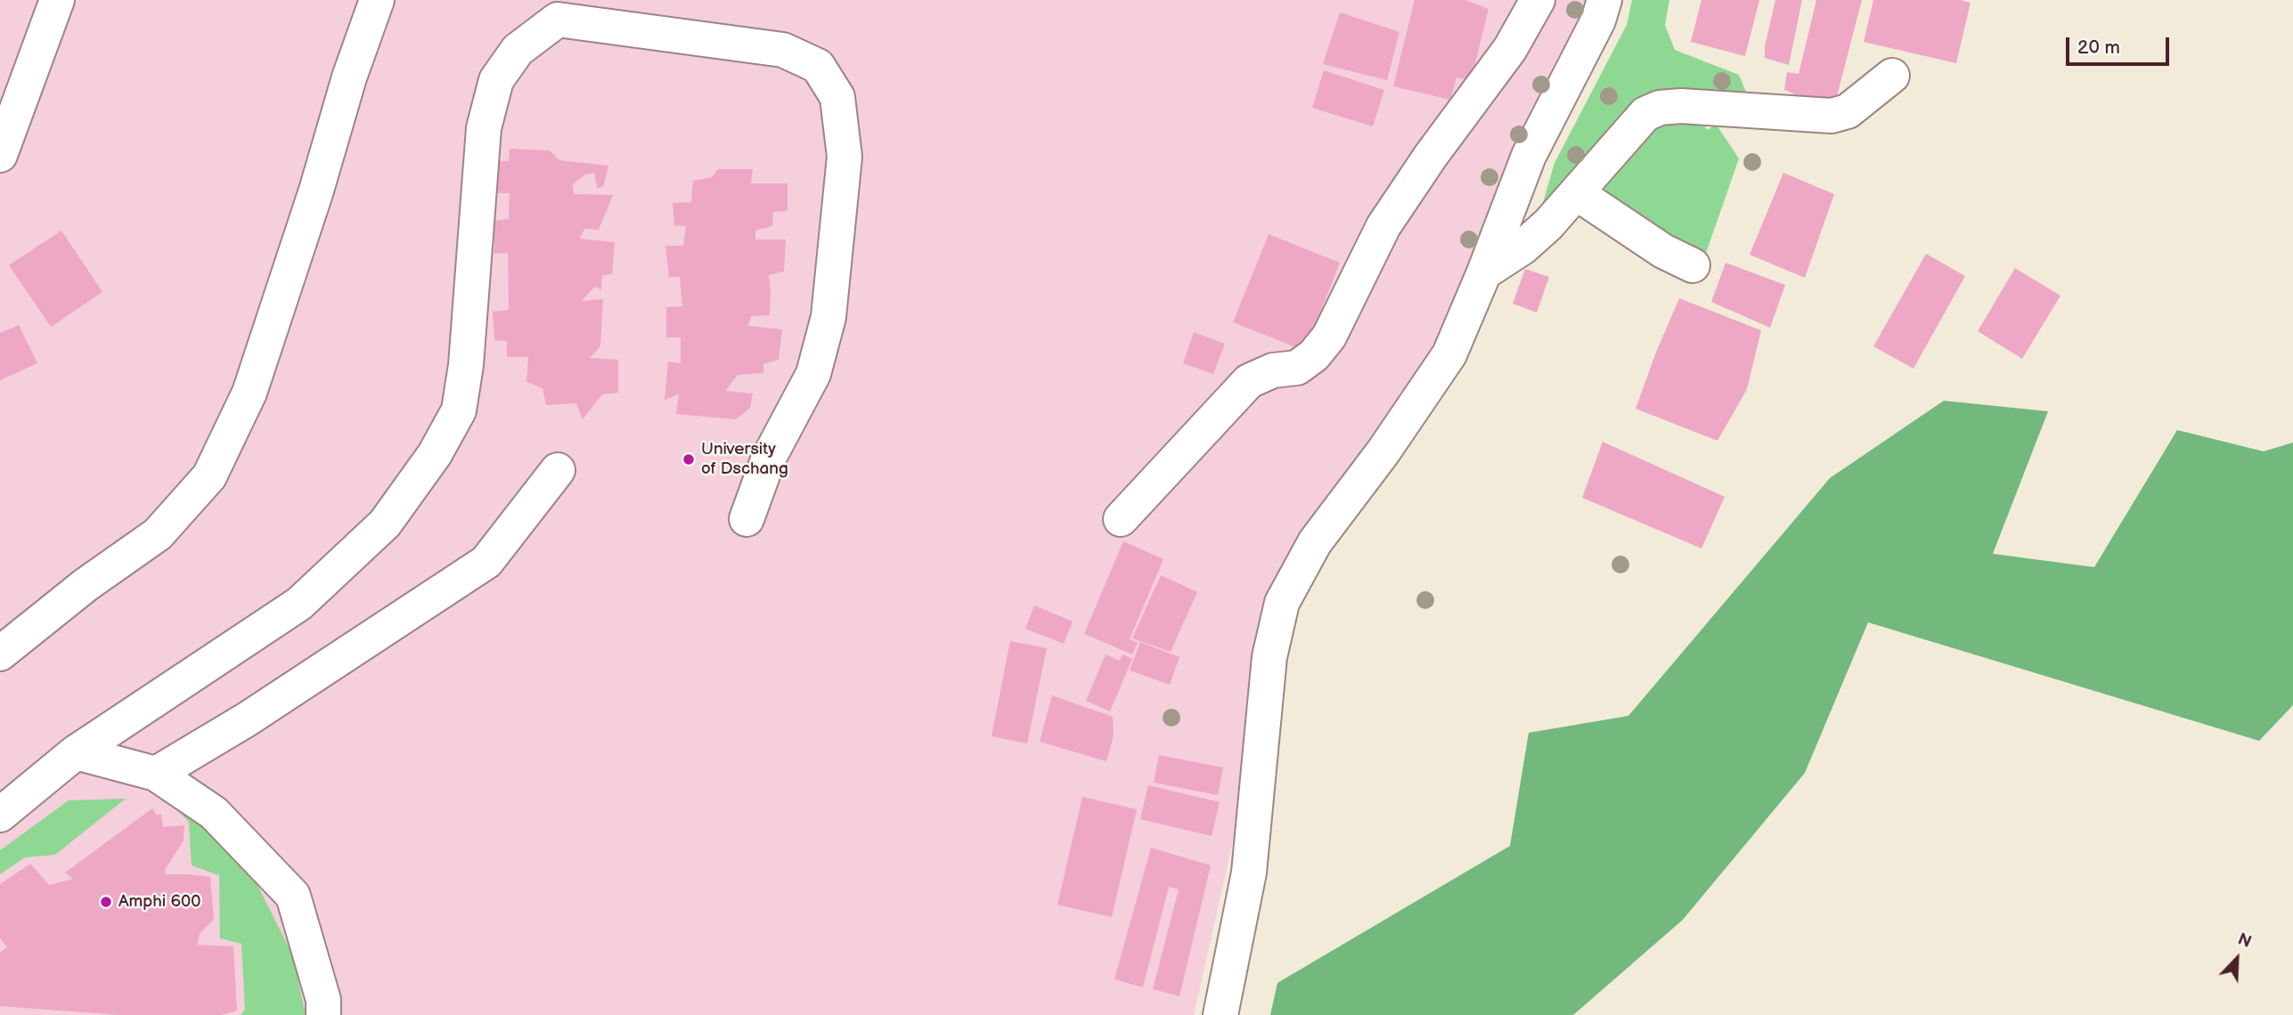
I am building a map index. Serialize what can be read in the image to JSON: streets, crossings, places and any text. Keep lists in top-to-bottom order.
{
  "places": ["University of Dschang", "Amphi 600"],
  "scale_bar": "20 m",
  "north": "top right"
}
